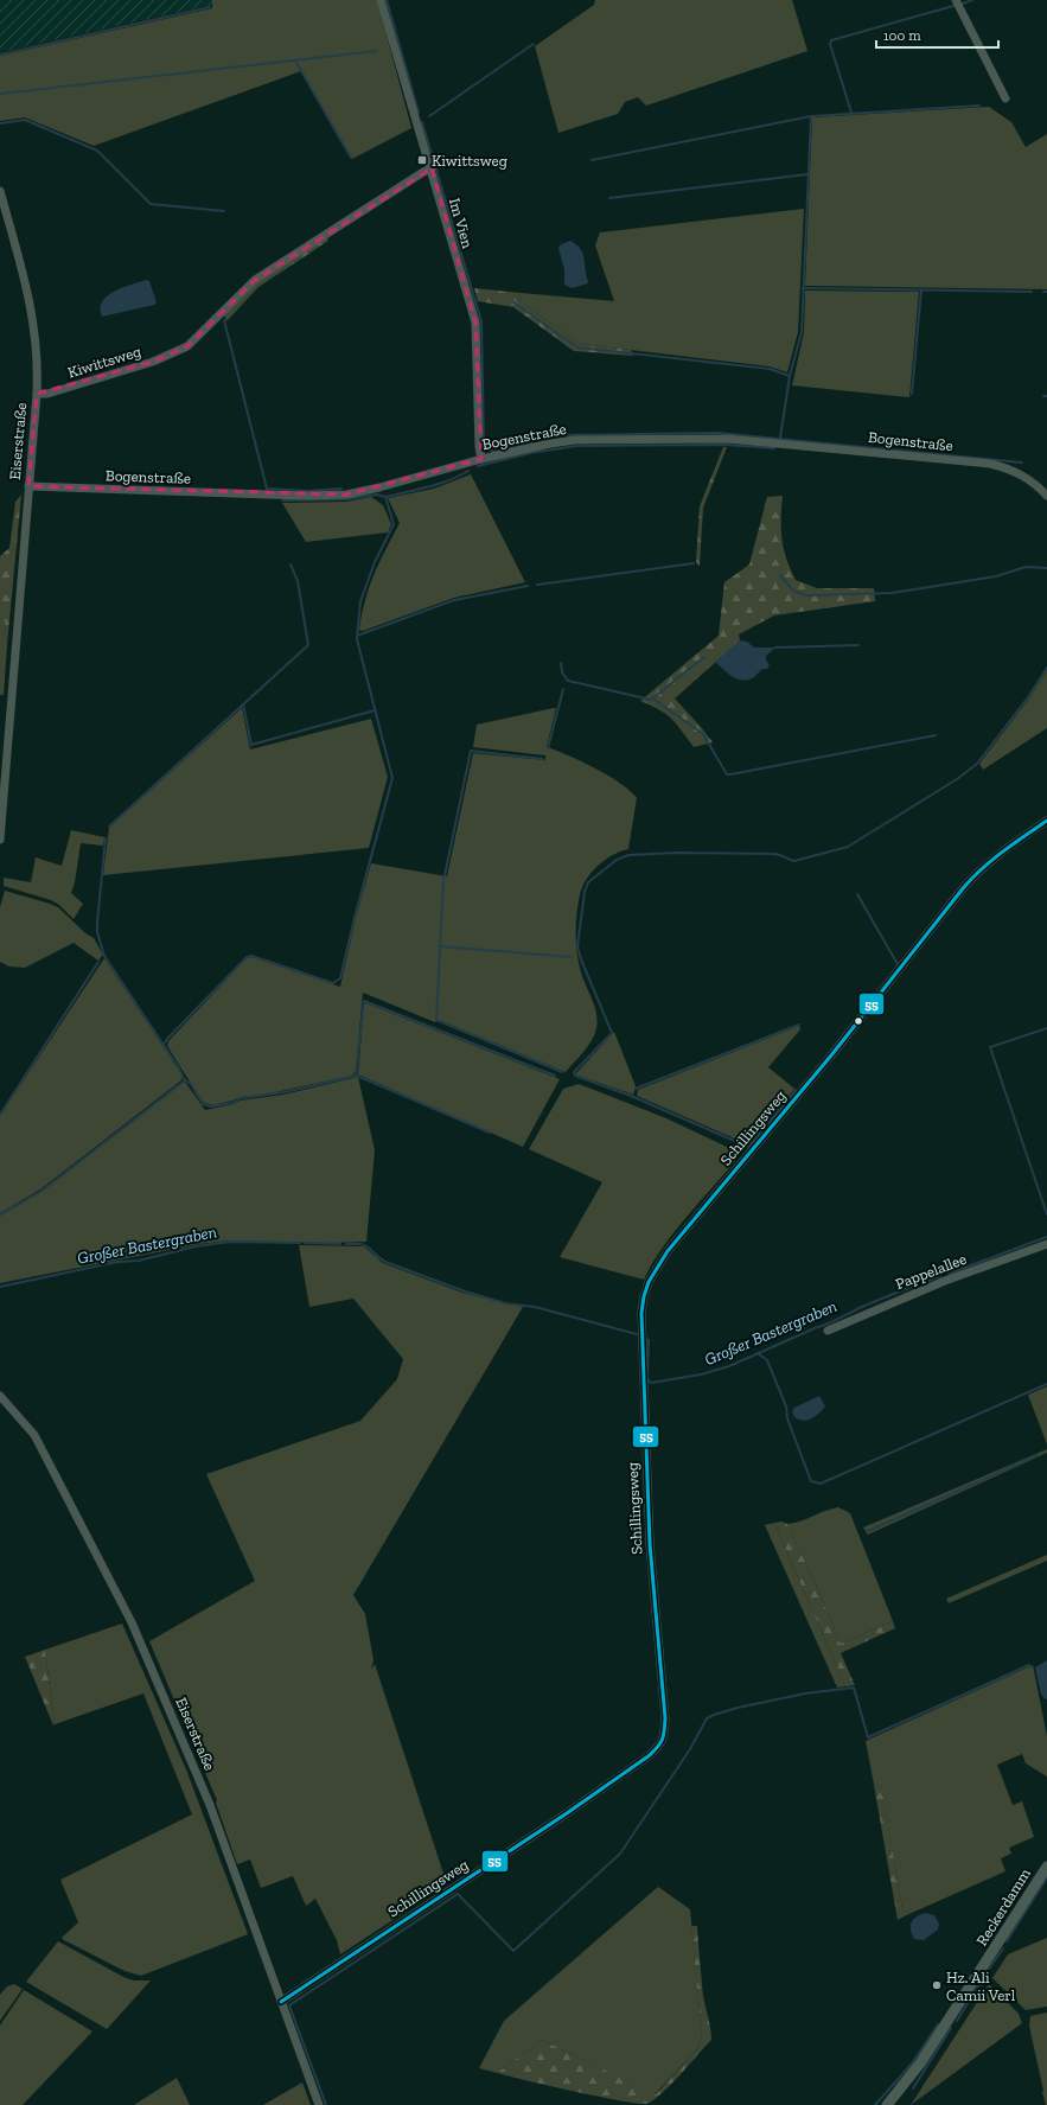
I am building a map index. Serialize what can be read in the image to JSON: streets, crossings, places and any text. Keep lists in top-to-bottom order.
{
  "streets": {
    "street": [
      "Im Vien",
      "Kiwittsweg",
      "Bogenstraße",
      "Eiserstraße",
      "Schillingsweg",
      "Pappelallee",
      "Reckerdamm"
    ]
  },
  "crossings": [
    ["Im Vien", "Kiwittsweg"],
    ["Im Vien", "Bogenstraße"],
    ["Kiwittsweg", "Eiserstraße"],
    ["Bogenstraße", "Eiserstraße"],
    ["Eiserstraße", "Schillingsweg"]
  ],
  "water": ["Großer Bastergraben"],
  "places": {
    "transit": ["Kiwittsweg"],
    "other": ["Hz. Ali Camii Verl"]
  },
  "lines": ["transit line 55"],
  "scale_bar": "100 m"
}
